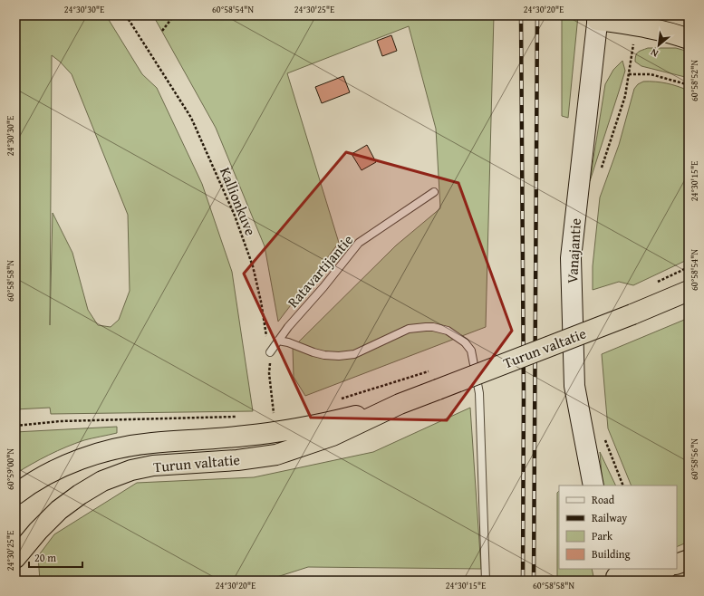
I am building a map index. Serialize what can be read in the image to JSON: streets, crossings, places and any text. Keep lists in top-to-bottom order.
{
  "streets": {
    "highway": ["Turun valtatie"],
    "street": ["Vanajantie"],
    "lane": ["Ratavartijantie"],
    "path": ["Kallionkuve"]
  },
  "crossings": [
    ["Kallionkuve", "Ratavartijantie"]
  ],
  "legend": [
    "Road",
    "Railway",
    "Park",
    "Building"
  ],
  "scale_bar": "20 m",
  "north": "bottom left",
  "coordinates": [
    "24°30'30\"E",
    "60°58'54\"N",
    "24°30'25\"E",
    "24°30'20\"E",
    "60°58'52\"N",
    "24°30'15\"E",
    "60°58'58\"N",
    "60°58'56\"N",
    "60°59'00\"N"
  ]
}
